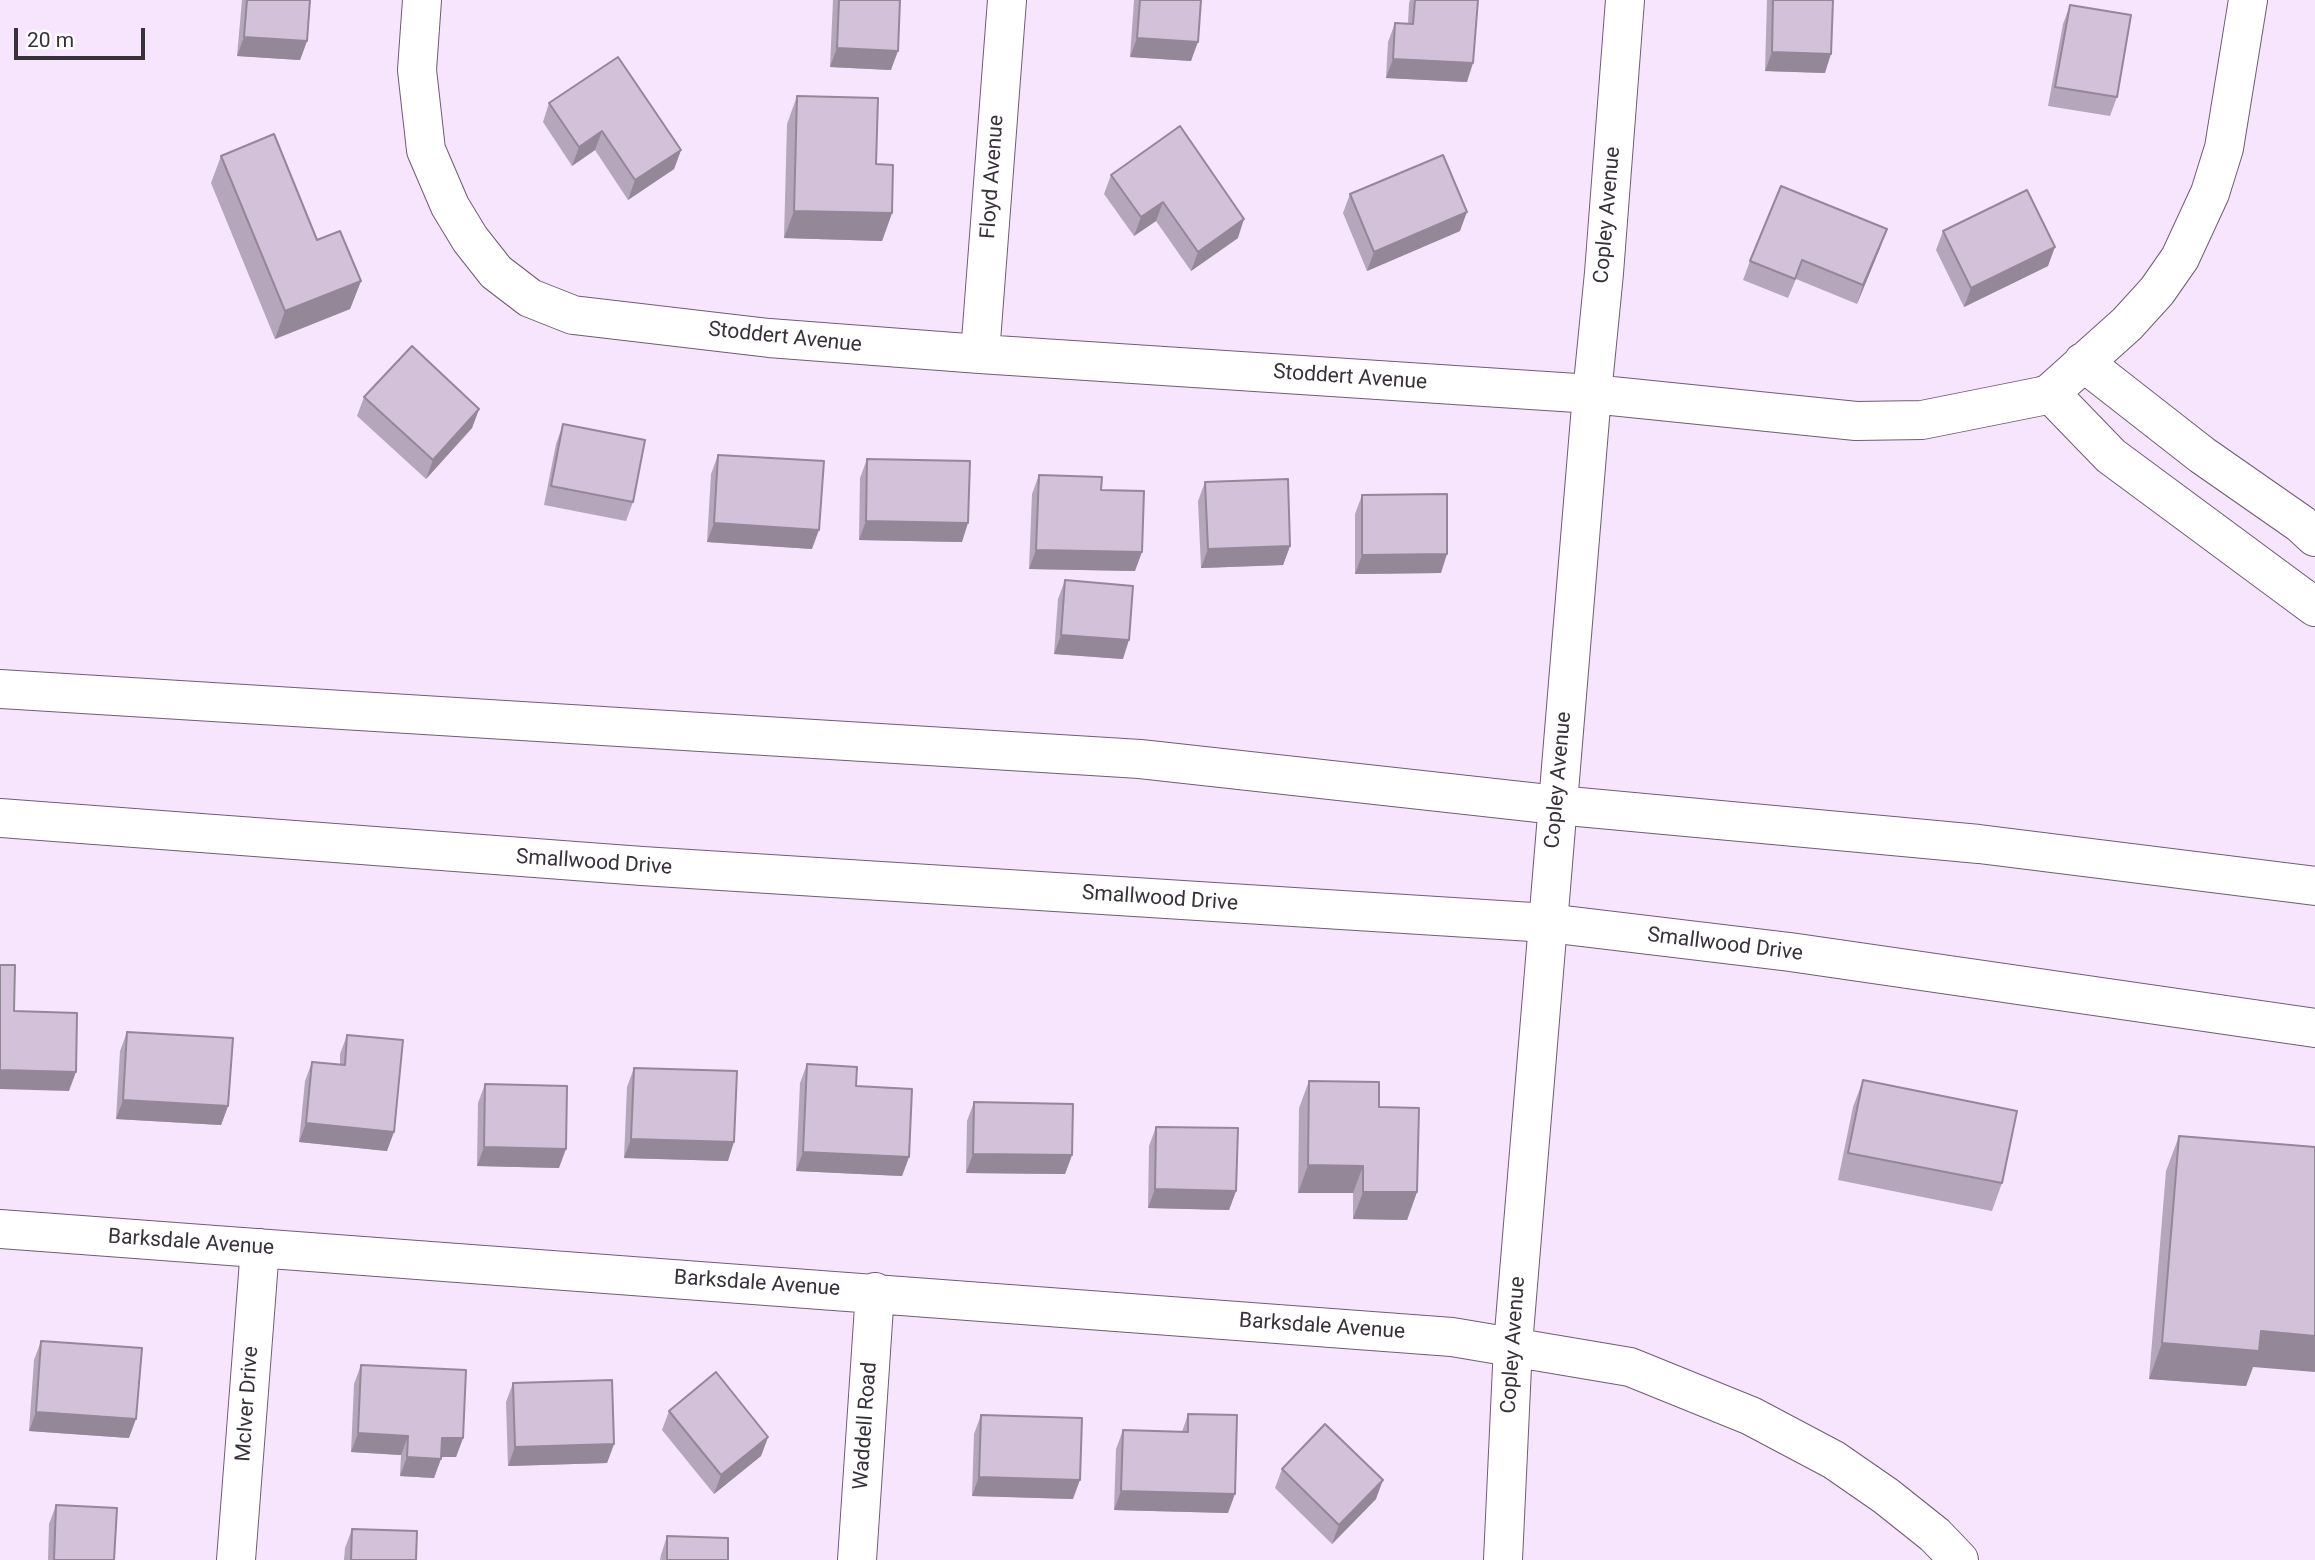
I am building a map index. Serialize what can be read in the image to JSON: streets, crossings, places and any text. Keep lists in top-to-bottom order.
{
  "streets": {
    "street": [
      "Floyd Avenue",
      "Copley Avenue",
      "Stoddert Avenue",
      "Smallwood Drive",
      "Barksdale Avenue",
      "McIver Drive",
      "Waddell Road"
    ]
  },
  "crossings": [
    ["Floyd Avenue", "Stoddert Avenue"],
    ["Copley Avenue", "Stoddert Avenue"],
    ["Copley Avenue", "Smallwood Drive"],
    ["Copley Avenue", "Barksdale Avenue"],
    ["Barksdale Avenue", "McIver Drive"],
    ["Barksdale Avenue", "Waddell Road"]
  ],
  "scale_bar": "20 m"
}
